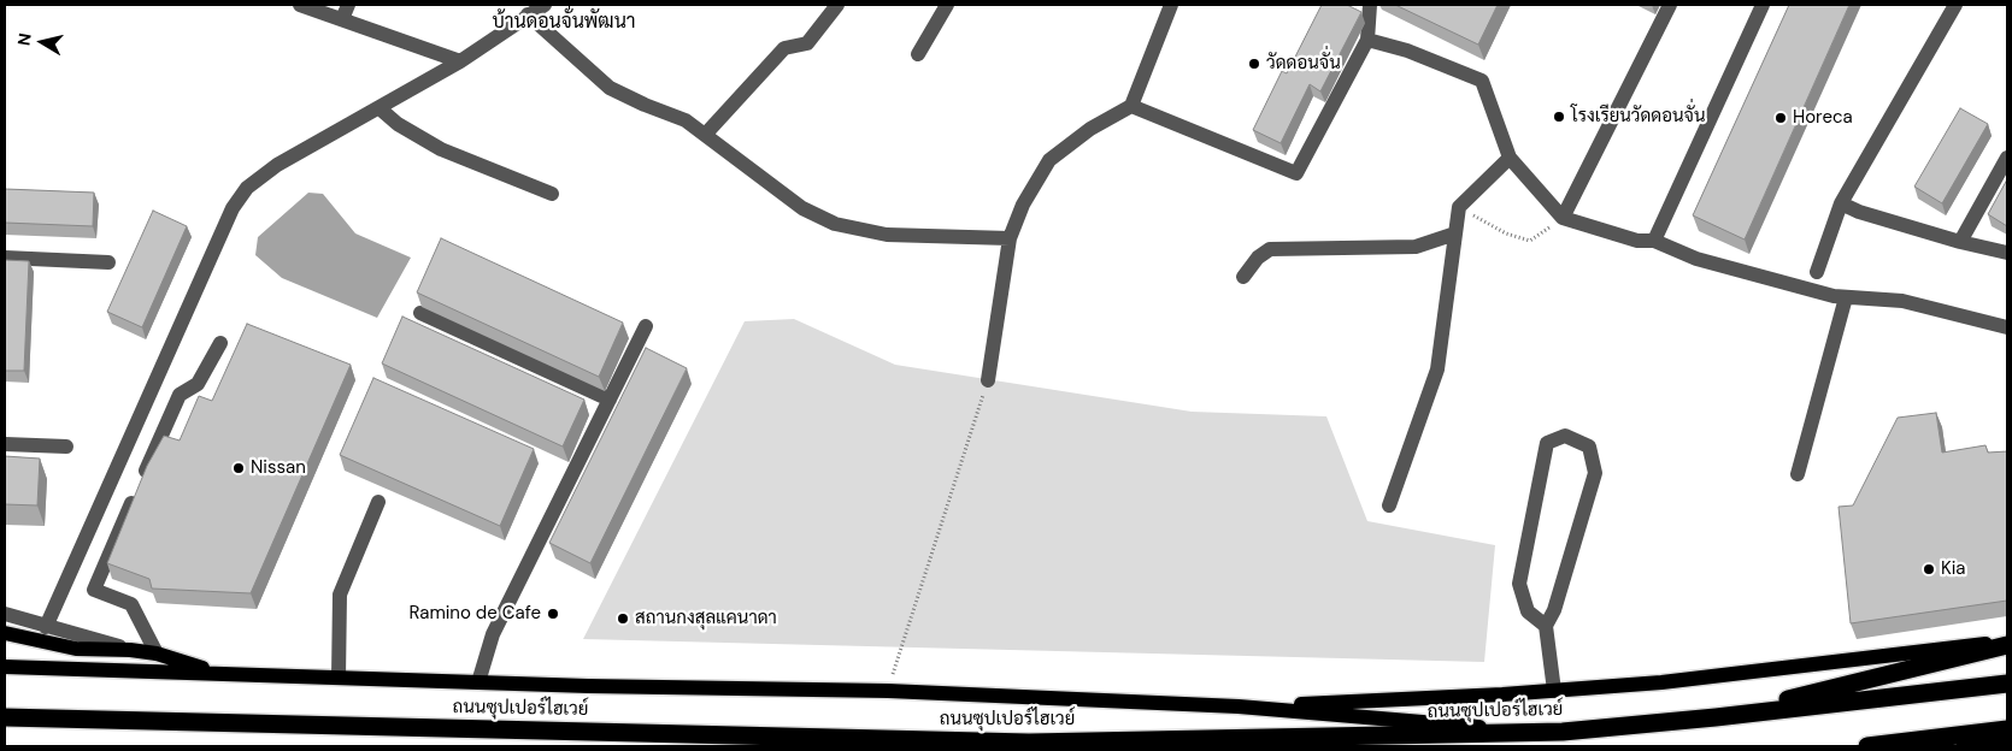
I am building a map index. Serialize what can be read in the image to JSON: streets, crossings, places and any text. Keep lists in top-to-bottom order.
{
  "streets": {
    "highway": ["ถนนซุปเปอร์ไฮเวย์"]
  },
  "districts": ["บ้านดอนจั่นพัฒนา"],
  "places": [
    "วัดดอนจั่น",
    "โรงเรียนวัดดอนจั่น",
    "Horeca",
    "Nissan",
    "Kia",
    "Ramino de Cafe",
    "สถานกงสุลแคนาดา"
  ],
  "north": "left"
}
